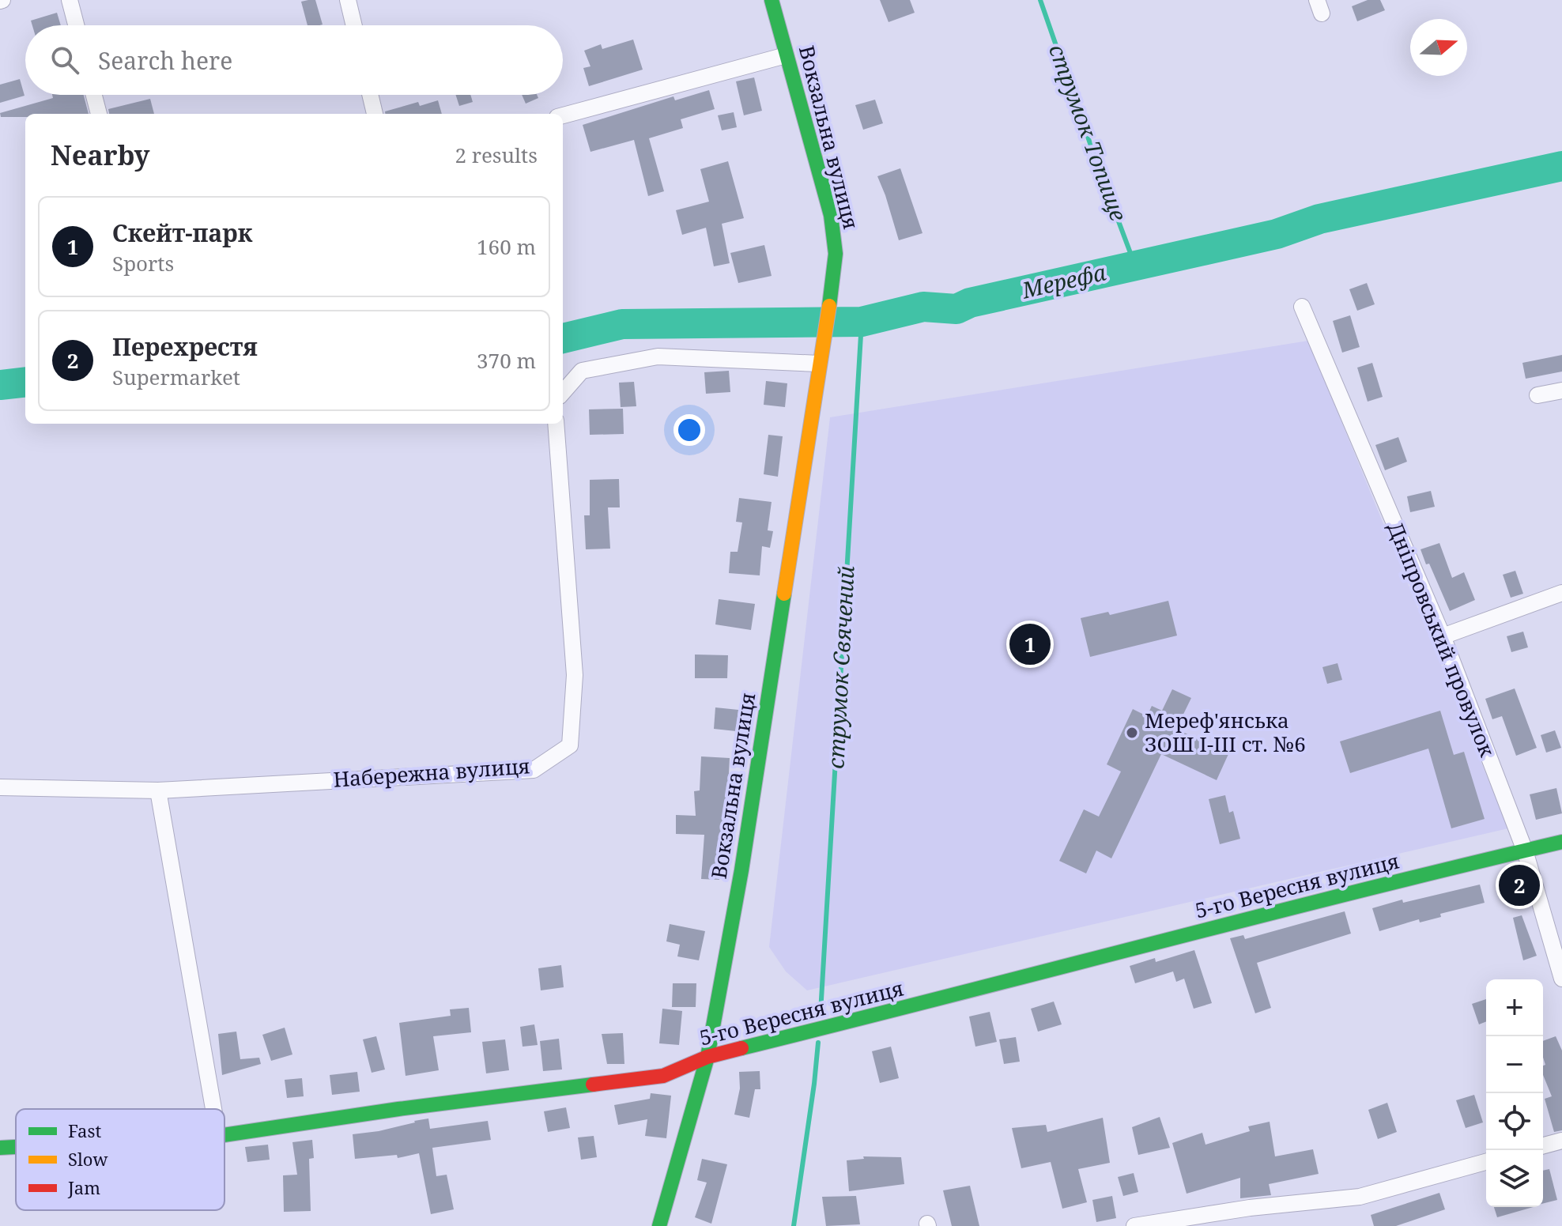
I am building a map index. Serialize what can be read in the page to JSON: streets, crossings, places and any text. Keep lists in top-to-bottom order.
{
  "streets": {
    "street": [
      "Вокзальна вулиця",
      "Дніпровський провулок",
      "Набережна вулиця",
      "5-го Вересня вулиця"
    ]
  },
  "crossings": [
    ["Вокзальна вулиця", "5-го Вересня вулиця"],
    ["Дніпровський провулок", "5-го Вересня вулиця"]
  ],
  "water": ["струмок Топище", "Мерефа", "струмок Свячений"],
  "places": ["Мереф'янська ЗОШ І-ІІІ ст. №6"],
  "legend": ["Fast", "Slow", "Jam"],
  "north": "right",
  "page": {
    "search": "Search here",
    "heading": ["Nearby", "2 results"],
    "list": [
      {
        "mark": "1",
        "name": "Скейт-парк",
        "note": "Sports",
        "value": "160 m"
      },
      {
        "mark": "2",
        "name": "Перехрестя",
        "note": "Supermarket",
        "value": "370 m"
      }
    ],
    "pins": ["1", "2"],
    "map_buttons": ["+", "−"]
  }
}
